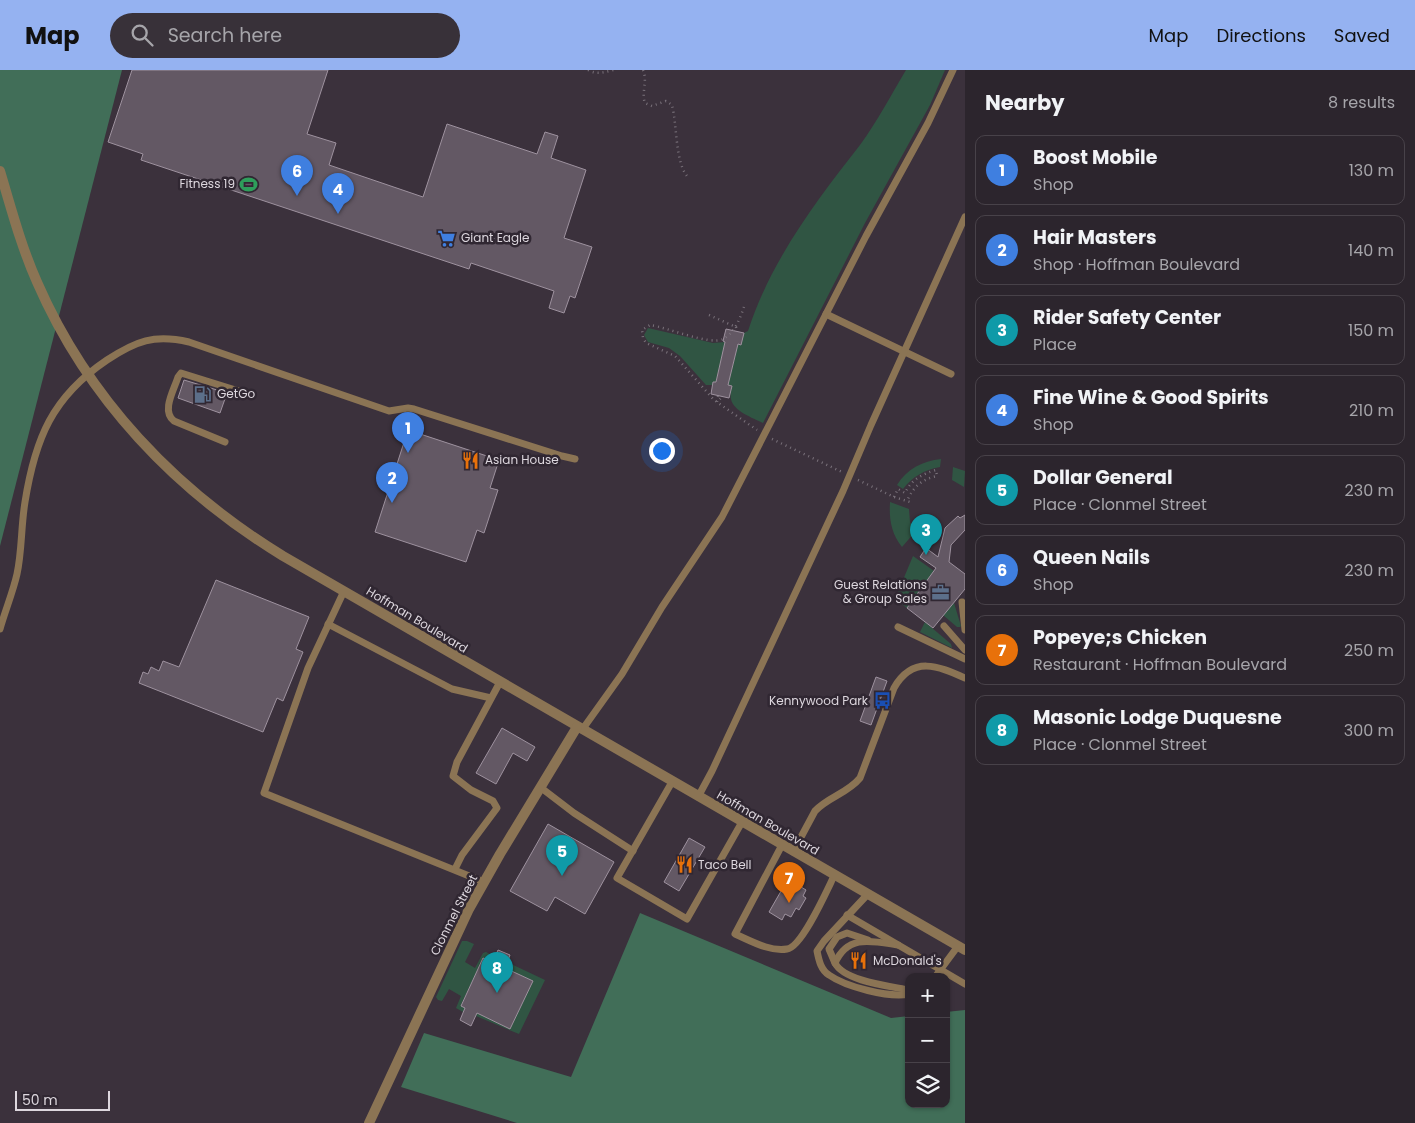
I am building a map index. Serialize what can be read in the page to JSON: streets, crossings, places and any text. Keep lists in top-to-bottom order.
{
  "streets": {
    "street": ["Hoffman Boulevard", "Clonmel Street"]
  },
  "crossings": [
    ["Hoffman Boulevard", "Clonmel Street"]
  ],
  "places": {
    "sports": ["Fitness 19"],
    "supermarket": ["Giant Eagle"],
    "fuel station": ["GetGo"],
    "restaurant": ["Asian House", "Taco Bell", "McDonald's"],
    "office": ["Guest Relations & Group Sales"],
    "bus stop": ["Kennywood Park"]
  },
  "scale_bar": "50 m",
  "page": {
    "header": "Map",
    "search": "Search here",
    "nav": ["Map", "Directions", "Saved"],
    "heading": ["Nearby", "8 results"],
    "list": [
      {
        "mark": "1",
        "name": "Boost Mobile",
        "note": "Shop",
        "value": "130 m"
      },
      {
        "mark": "2",
        "name": "Hair Masters",
        "note": "Shop · Hoffman Boulevard",
        "value": "140 m"
      },
      {
        "mark": "3",
        "name": "Rider Safety Center",
        "note": "Place",
        "value": "150 m"
      },
      {
        "mark": "4",
        "name": "Fine Wine & Good Spirits",
        "note": "Shop",
        "value": "210 m"
      },
      {
        "mark": "5",
        "name": "Dollar General",
        "note": "Place · Clonmel Street",
        "value": "230 m"
      },
      {
        "mark": "6",
        "name": "Queen Nails",
        "note": "Shop",
        "value": "230 m"
      },
      {
        "mark": "7",
        "name": "Popeye;s Chicken",
        "note": "Restaurant · Hoffman Boulevard",
        "value": "250 m"
      },
      {
        "mark": "8",
        "name": "Masonic Lodge Duquesne",
        "note": "Place · Clonmel Street",
        "value": "300 m"
      }
    ],
    "pins": [
      "6",
      "4",
      "1",
      "2",
      "3",
      "5",
      "7",
      "8"
    ],
    "map_buttons": ["+", "−"],
    "scale": "50 m"
  }
}
